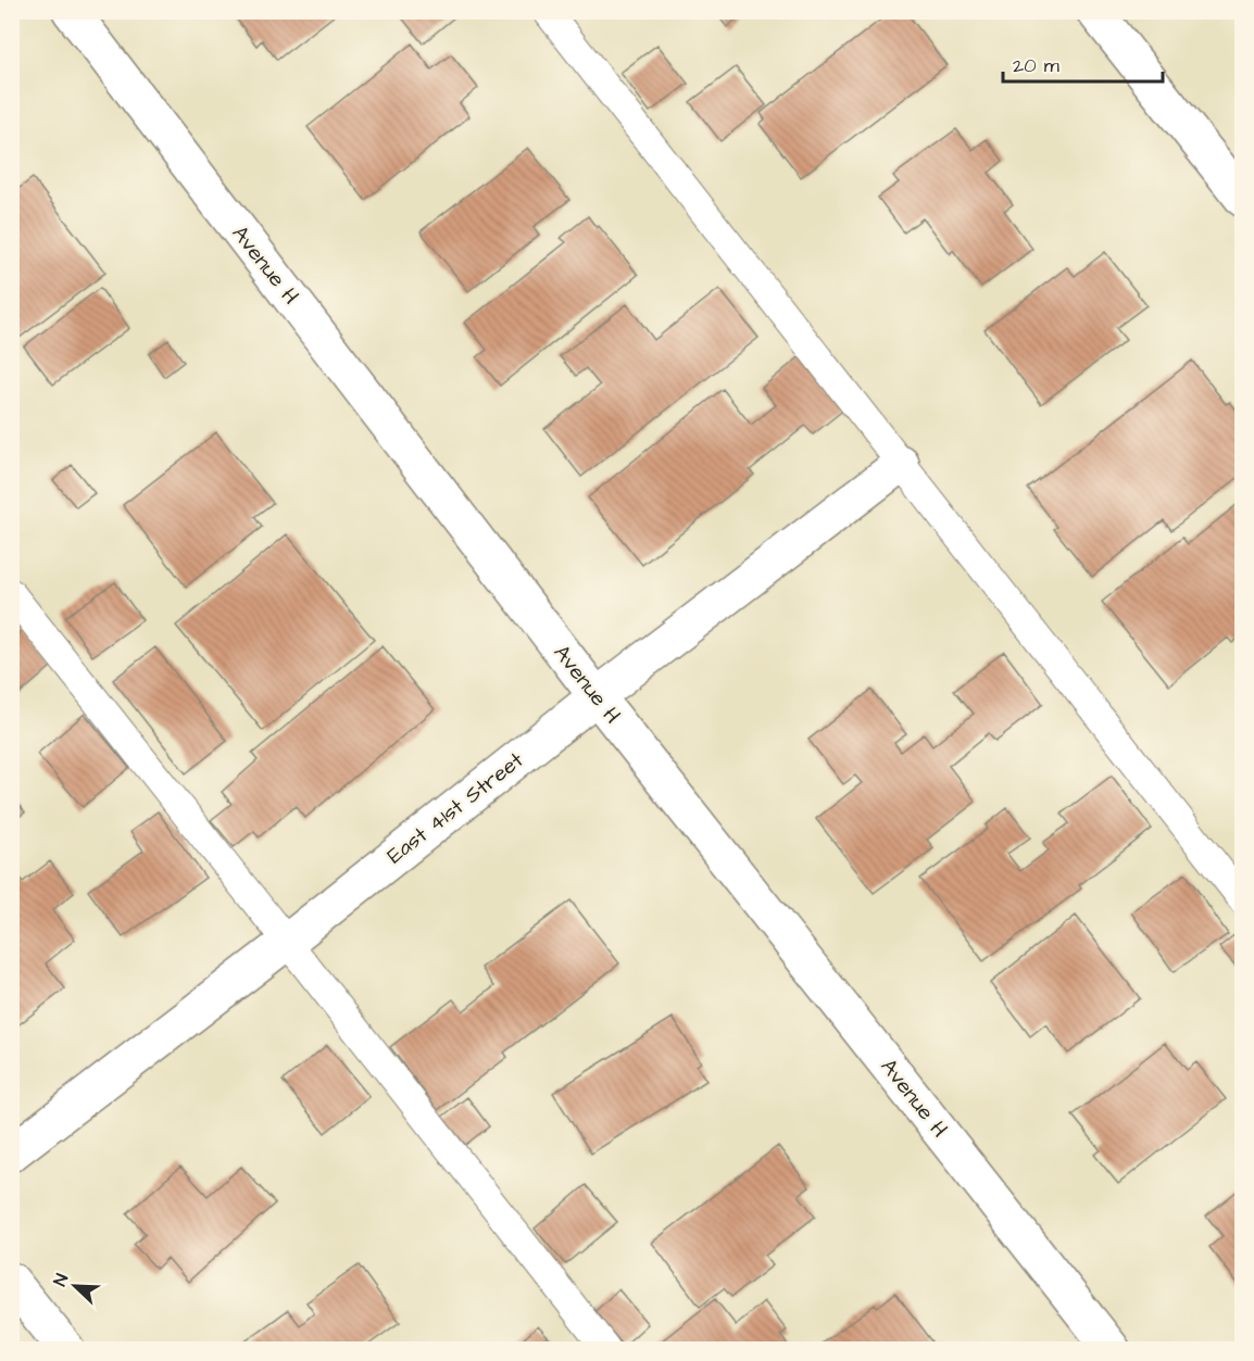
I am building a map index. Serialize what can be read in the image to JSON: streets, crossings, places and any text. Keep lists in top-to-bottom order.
{
  "streets": {
    "street": ["Avenue H", "East 41st Street"]
  },
  "crossings": [
    ["Avenue H", "East 41st Street"]
  ],
  "scale_bar": "20 m",
  "north": "top left"
}
